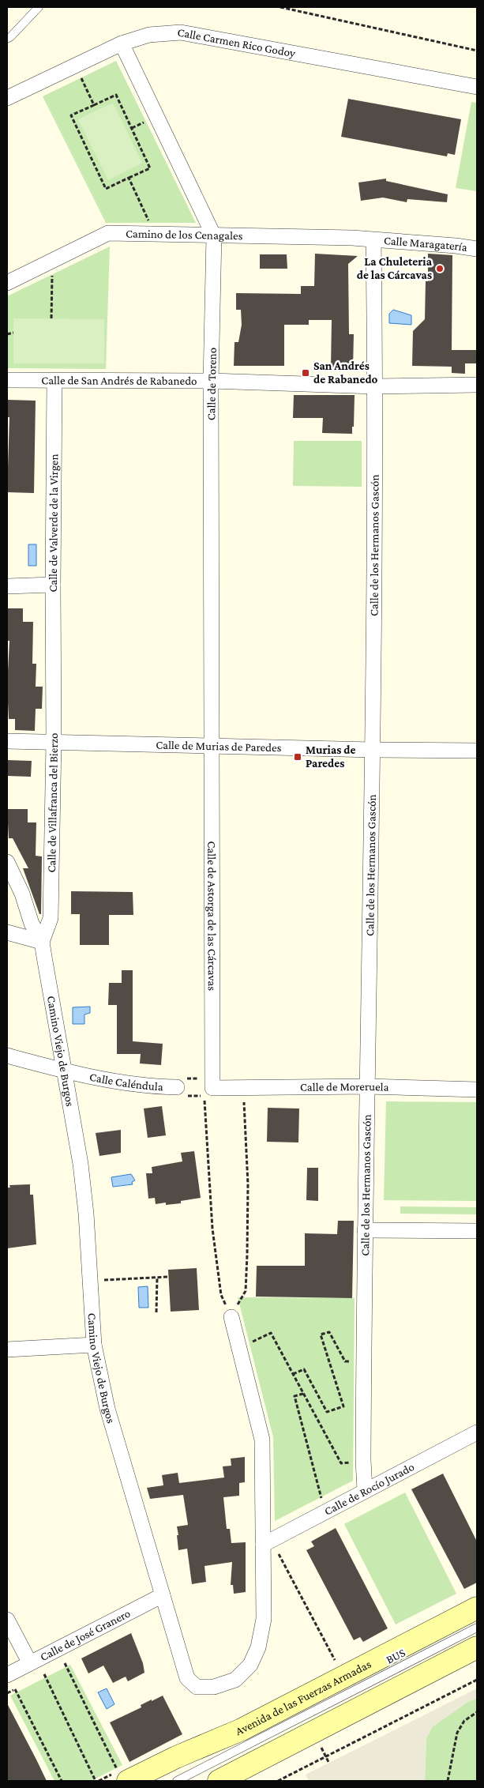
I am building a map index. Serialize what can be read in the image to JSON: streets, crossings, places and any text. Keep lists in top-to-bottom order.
{
  "streets": {
    "street": [
      "Calle Carmen Rico Godoy",
      "Camino de los Cenagales",
      "Calle Maragatería",
      "Calle de San Andrés de Rabanedo",
      "Calle de Toreno",
      "Calle de Valverde de la Virgen",
      "Calle de los Hermanos Gascón",
      "Calle de Murias de Paredes",
      "Calle de Villafranca del Bierzo",
      "Calle de Astorga de las Cárcavas",
      "Camino Viejo de Burgos",
      "Calle Caléndula",
      "Calle de Moreruela",
      "Calle de Rocío Jurado",
      "Calle de José Granero",
      "Avenida de las Fuerzas Armadas"
    ],
    "lane": ["BUS"]
  },
  "crossings": [
    ["Calle Carmen Rico Godoy", "Calle de Toreno"],
    ["Camino de los Cenagales", "Calle Maragatería"],
    ["Camino de los Cenagales", "Calle de Toreno"],
    ["Camino de los Cenagales", "Calle de los Hermanos Gascón"],
    ["Calle Maragatería", "Calle de los Hermanos Gascón"],
    ["Calle de San Andrés de Rabanedo", "Calle de Toreno"],
    ["Calle de San Andrés de Rabanedo", "Calle de Valverde de la Virgen"],
    ["Calle de San Andrés de Rabanedo", "Calle de los Hermanos Gascón"],
    ["Calle de Toreno", "Calle de Murias de Paredes"],
    ["Calle de Toreno", "Calle de Astorga de las Cárcavas"],
    ["Calle de Valverde de la Virgen", "Calle de Villafranca del Bierzo"],
    ["Calle de los Hermanos Gascón", "Calle de Murias de Paredes"],
    ["Calle de los Hermanos Gascón", "Calle de Moreruela"],
    ["Calle de los Hermanos Gascón", "Calle de Rocío Jurado"],
    ["Calle de Murias de Paredes", "Calle de Villafranca del Bierzo"],
    ["Calle de Murias de Paredes", "Calle de Astorga de las Cárcavas"],
    ["Calle de Villafranca del Bierzo", "Camino Viejo de Burgos"],
    ["Calle de Astorga de las Cárcavas", "Calle de Moreruela"],
    ["Camino Viejo de Burgos", "Calle Caléndula"],
    ["Camino Viejo de Burgos", "Calle de Rocío Jurado"],
    ["Camino Viejo de Burgos", "Calle de José Granero"]
  ],
  "places": {
    "other": ["La Chuleteria de las Cárcavas"],
    "transit": ["San Andrés de Rabanedo", "Murias de Paredes"]
  }
}
